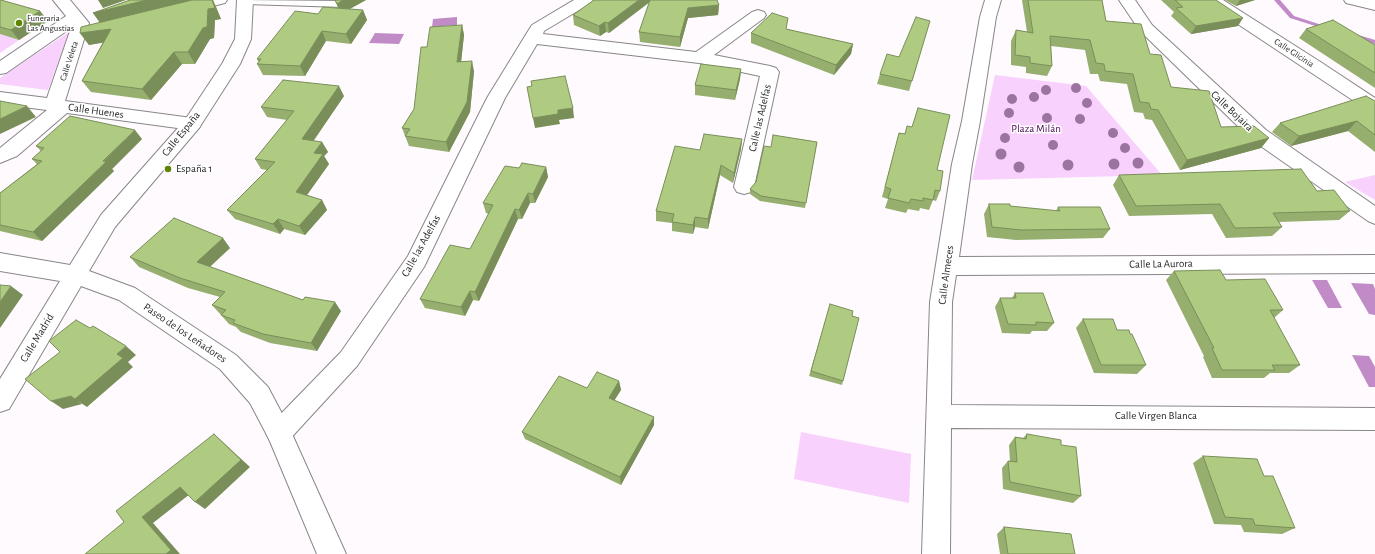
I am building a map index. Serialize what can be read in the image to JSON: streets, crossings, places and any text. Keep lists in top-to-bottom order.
{
  "streets": {
    "street": [
      "Calle Glicinia",
      "Calle Veleta",
      "Calle Huenes",
      "Calle Bojaira",
      "Calle las Adelfas",
      "Calle España",
      "Calle La Aurora",
      "Calle Almeces",
      "Paseo de los Leñadores",
      "Calle Madrid",
      "Calle Virgen Blanca"
    ]
  },
  "crossings": [
    ["Calle Veleta", "Calle Huenes"],
    ["Calle Huenes", "Calle España"],
    ["Calle las Adelfas", "Paseo de los Leñadores"],
    ["Calle España", "Paseo de los Leñadores"],
    ["Calle España", "Calle Madrid"],
    ["Calle La Aurora", "Calle Almeces"],
    ["Calle Almeces", "Calle Virgen Blanca"],
    ["Paseo de los Leñadores", "Calle Madrid"]
  ],
  "parks": ["Plaza Milán"],
  "places": ["Funeraria Las Angustias", "España 1"]
}
